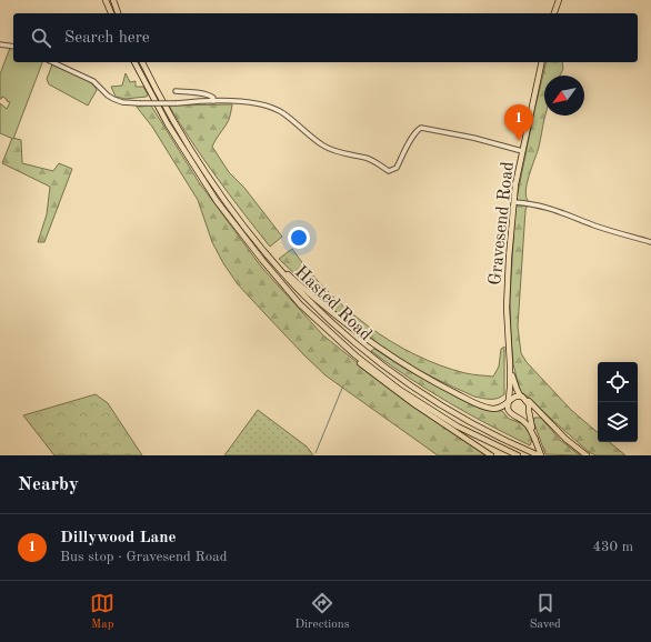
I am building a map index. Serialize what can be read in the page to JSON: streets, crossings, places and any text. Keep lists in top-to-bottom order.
{
  "streets": {
    "main road": ["Gravesend Road", "Hasted Road"]
  },
  "north": "bottom left",
  "page": {
    "search": "Search here",
    "pins": "1",
    "heading": "Nearby",
    "list": [
      {
        "mark": "1",
        "name": "Dillywood Lane",
        "note": "Bus stop · Gravesend Road",
        "value": "430 m"
      }
    ],
    "nav": ["Map", "Directions", "Saved"]
  }
}
